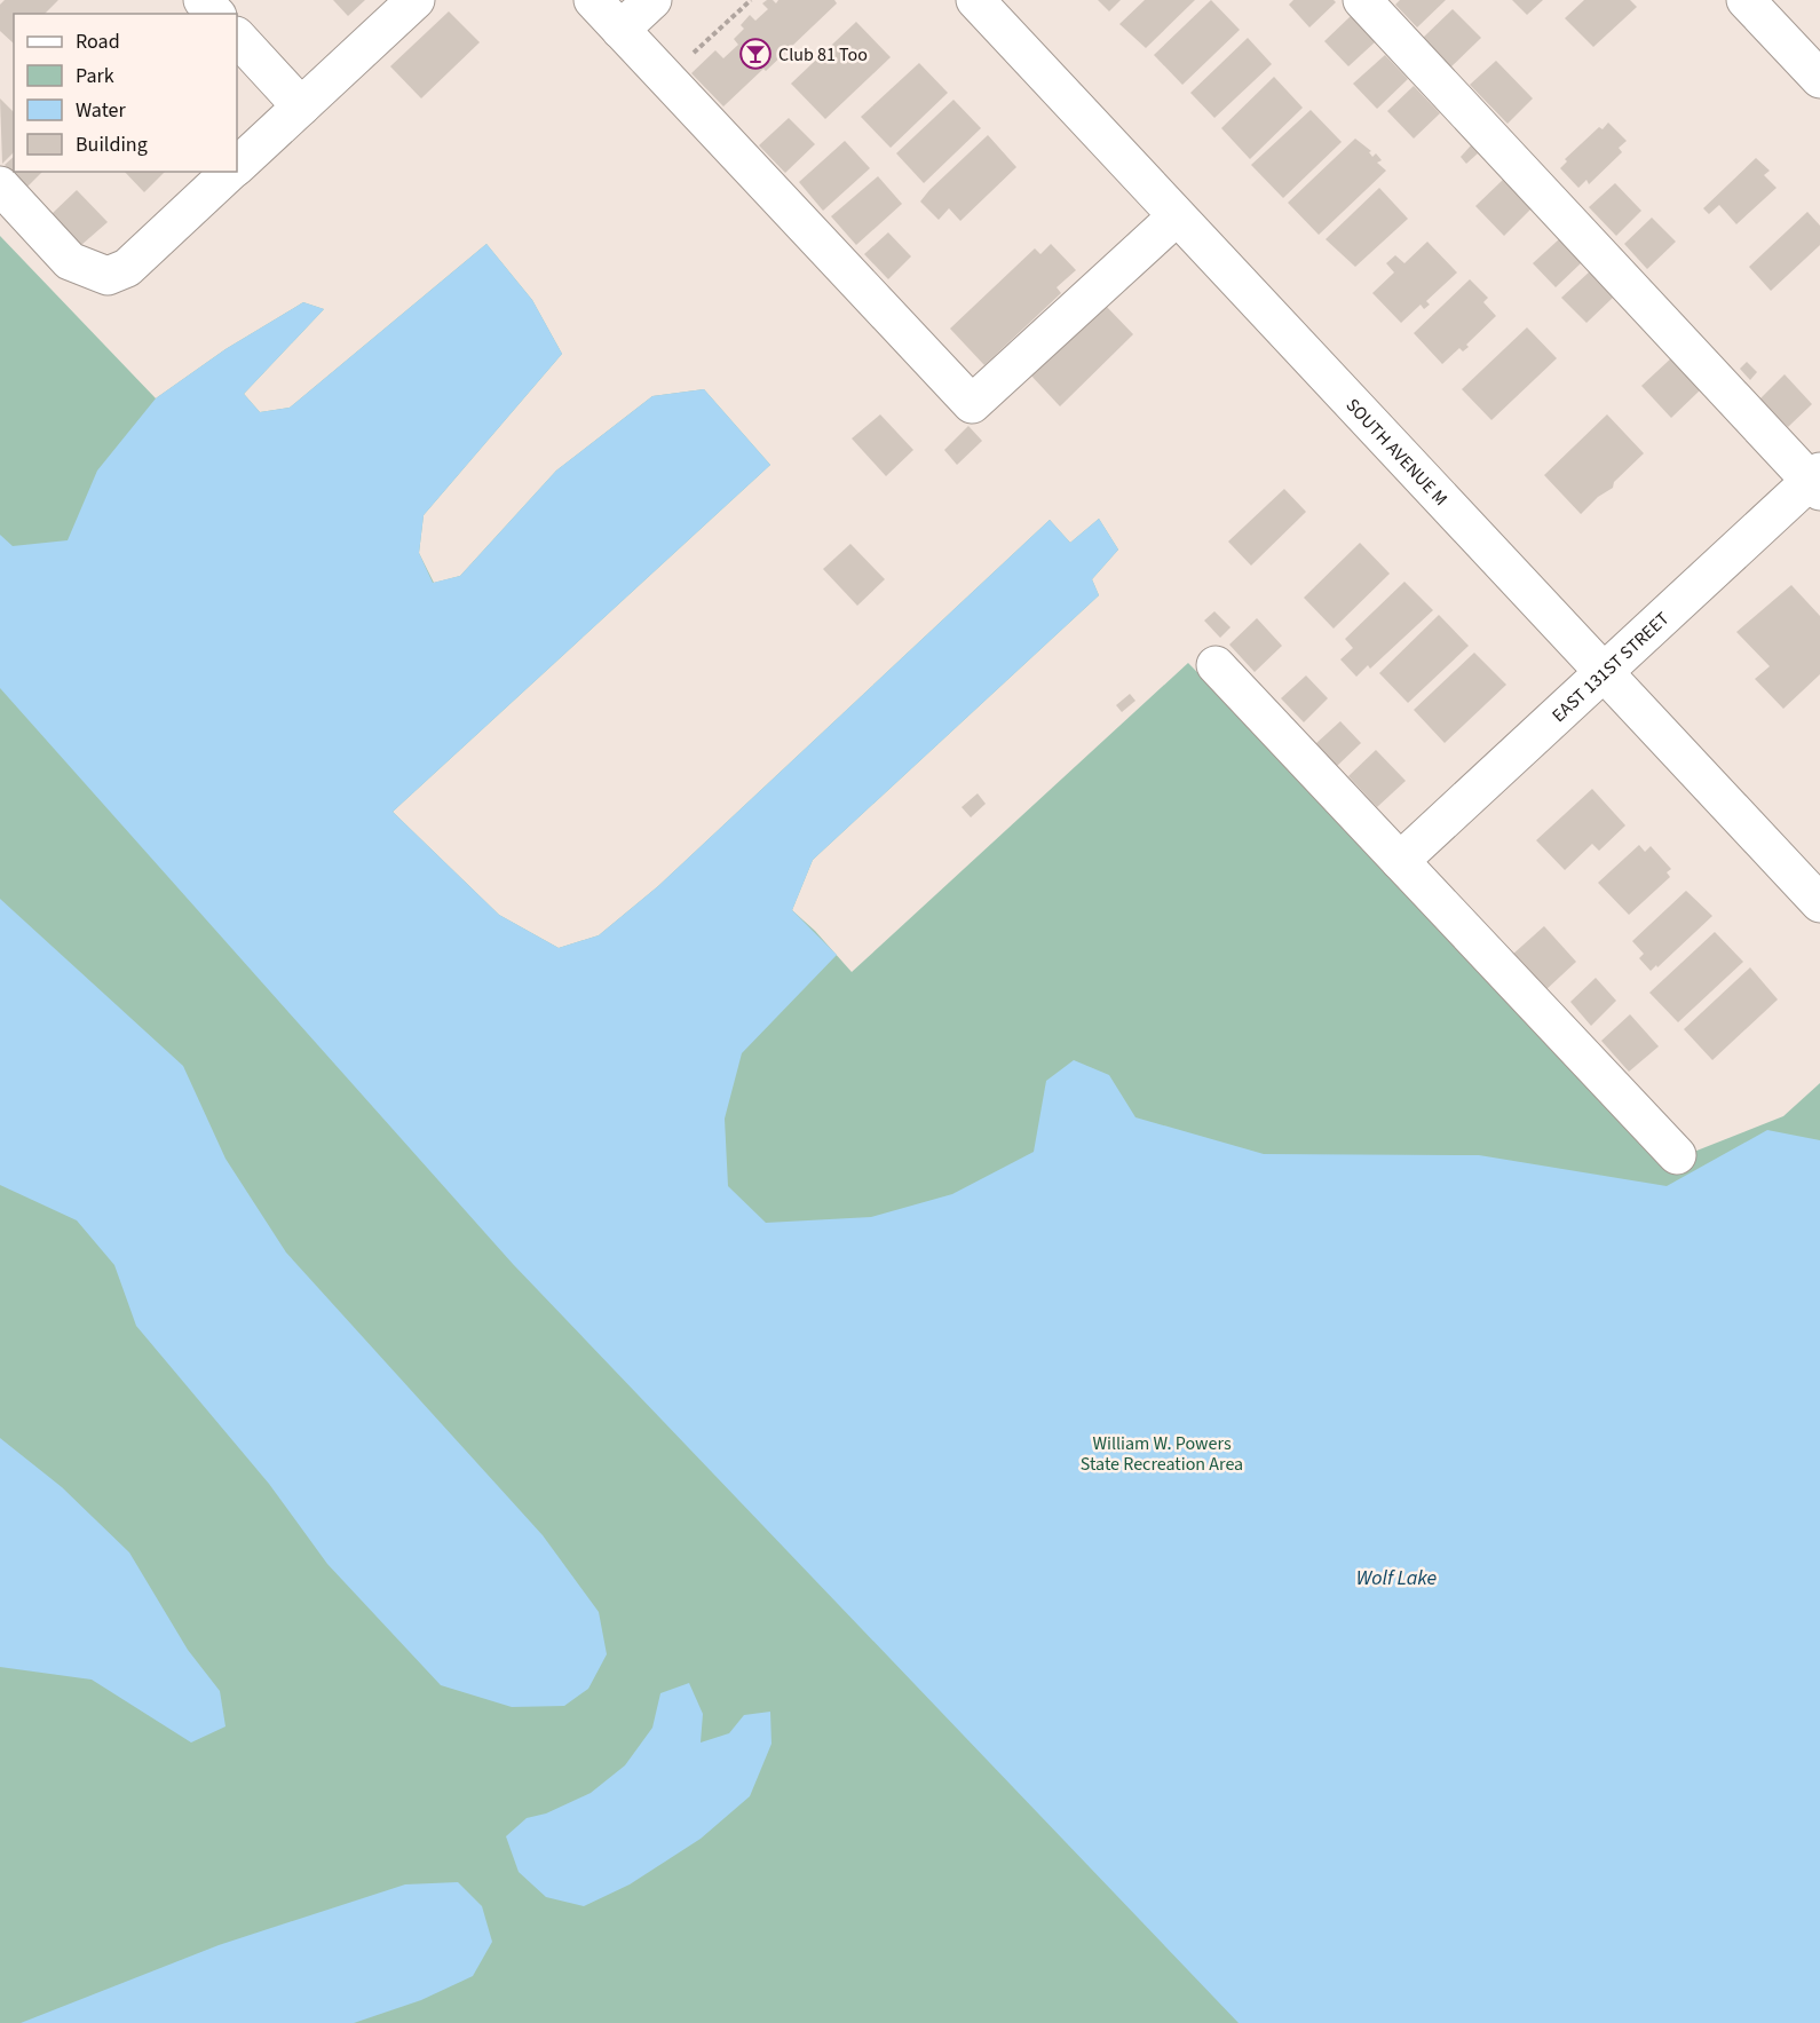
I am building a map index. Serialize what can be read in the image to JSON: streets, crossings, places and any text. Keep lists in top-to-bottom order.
{
  "streets": {
    "street": ["SOUTH AVENUE M", "EAST 131ST STREET"]
  },
  "crossings": [
    ["SOUTH AVENUE M", "EAST 131ST STREET"]
  ],
  "water": ["Wolf Lake"],
  "parks": ["William W. Powers State Recreation Area"],
  "places": {
    "bar": ["Club 81 Too"]
  },
  "legend": [
    "Road",
    "Park",
    "Water",
    "Building"
  ]
}
